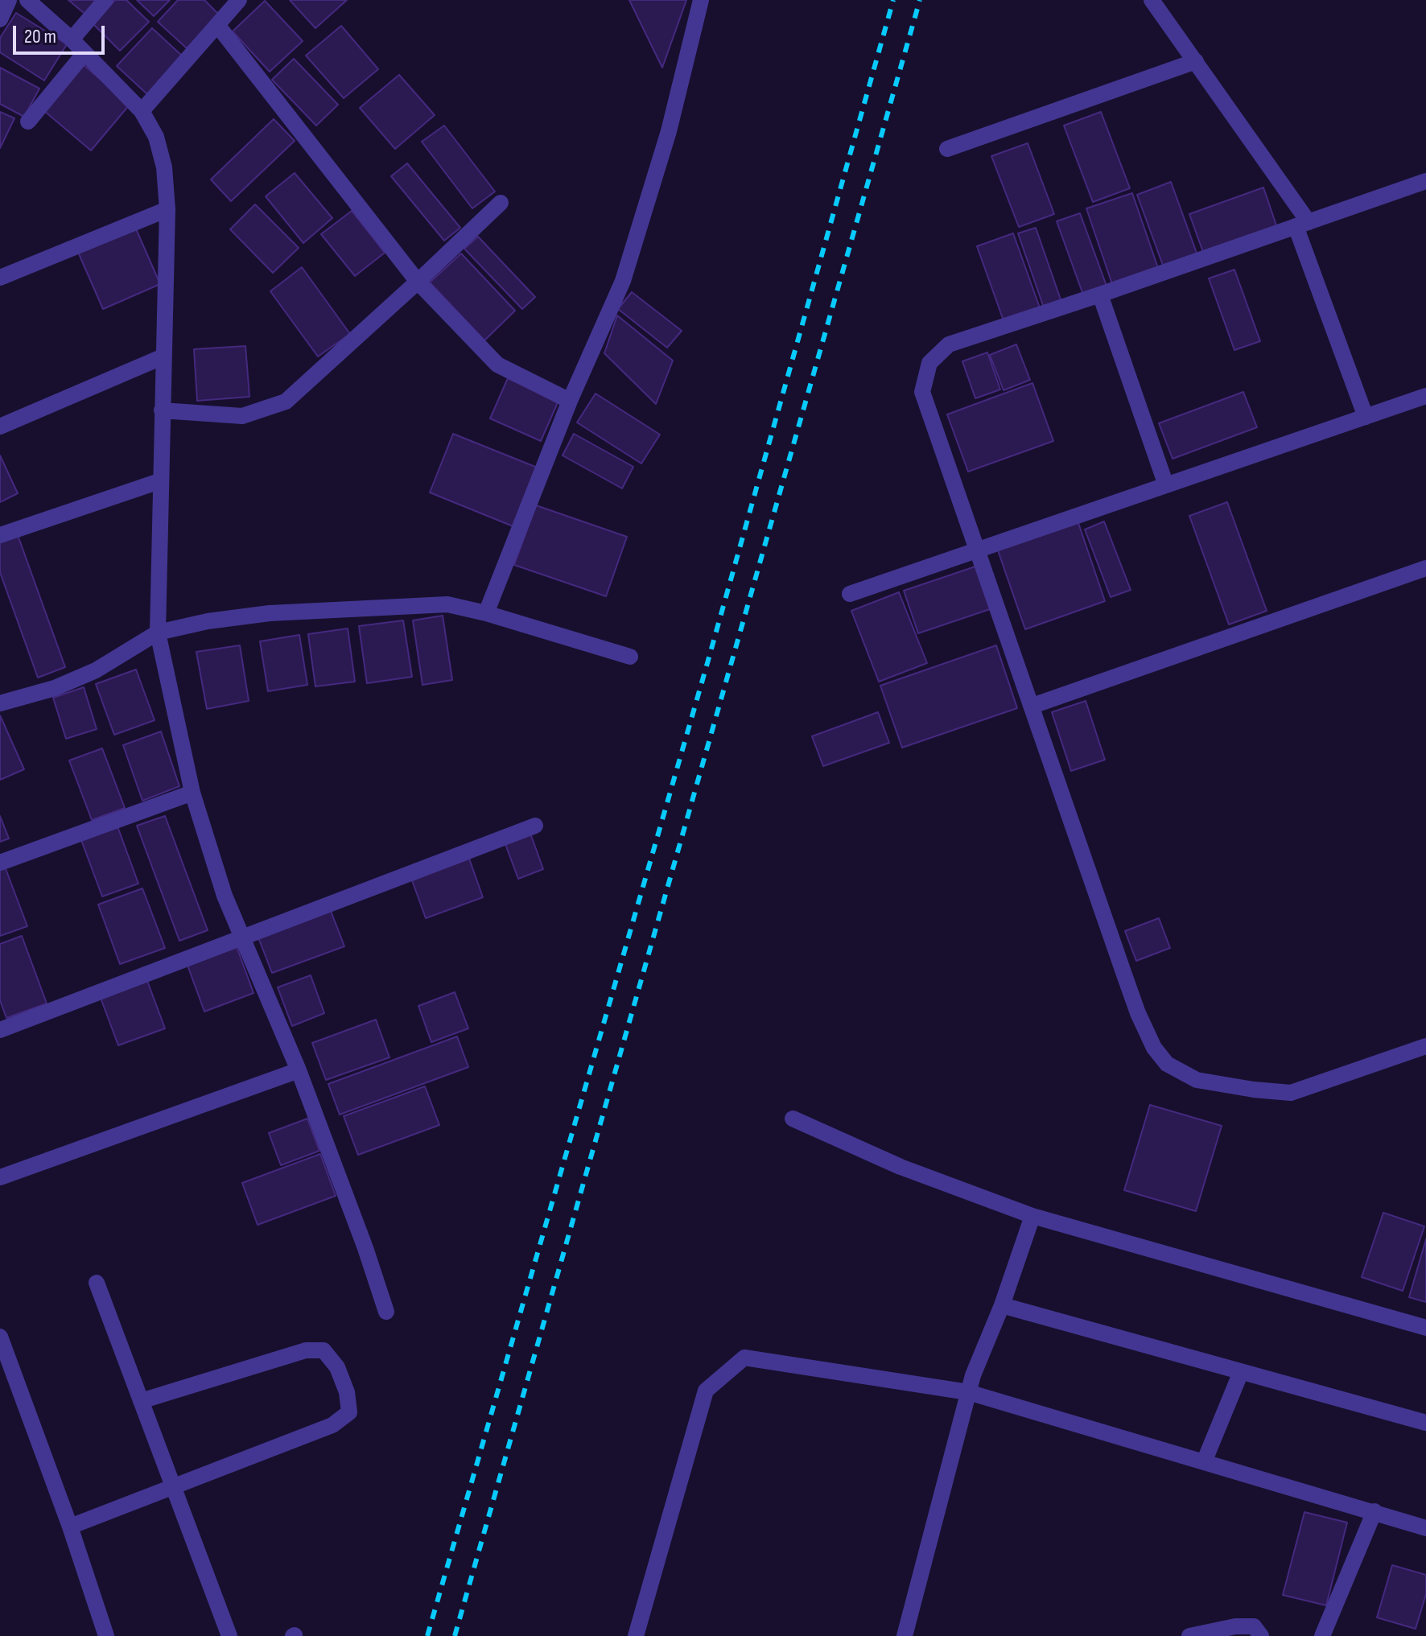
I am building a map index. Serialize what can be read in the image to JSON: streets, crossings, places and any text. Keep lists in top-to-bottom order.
{
  "scale_bar": "20 m"
}
